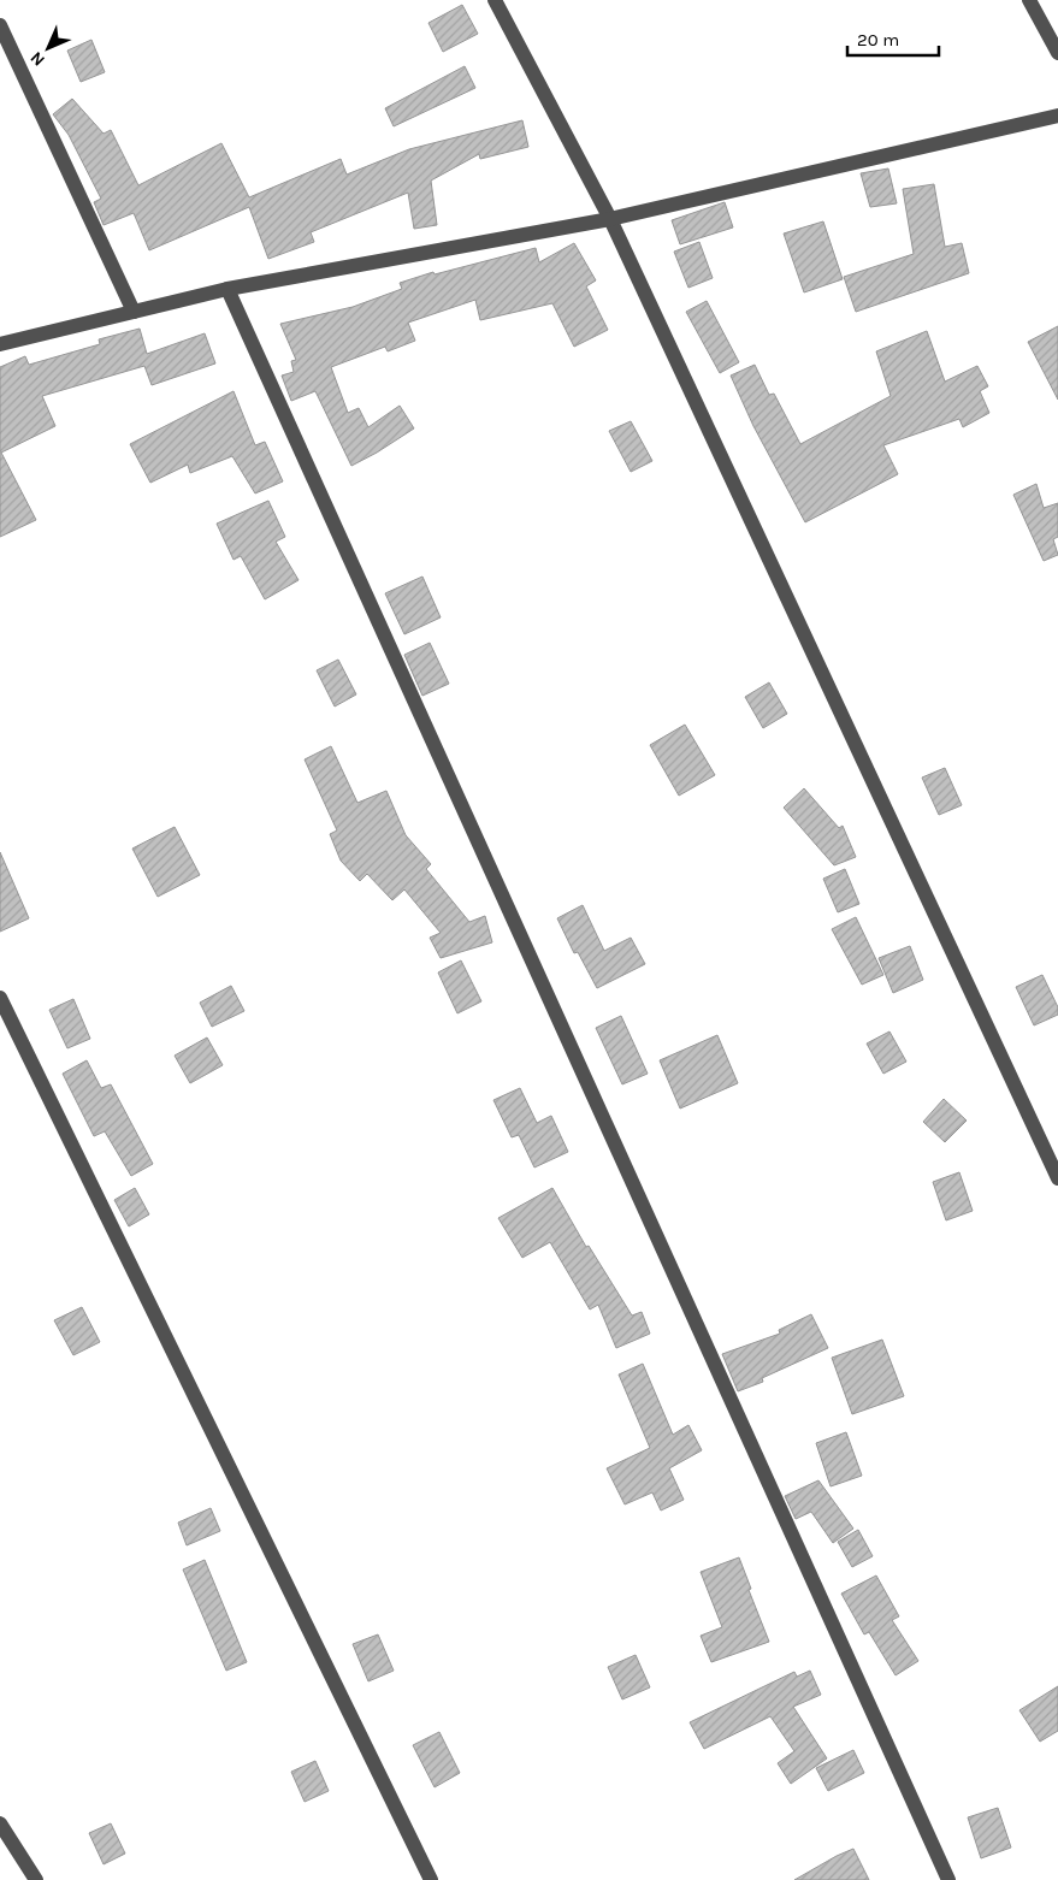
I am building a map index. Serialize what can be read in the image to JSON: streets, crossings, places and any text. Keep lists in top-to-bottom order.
{
  "scale_bar": "20 m",
  "north": "bottom left"
}
